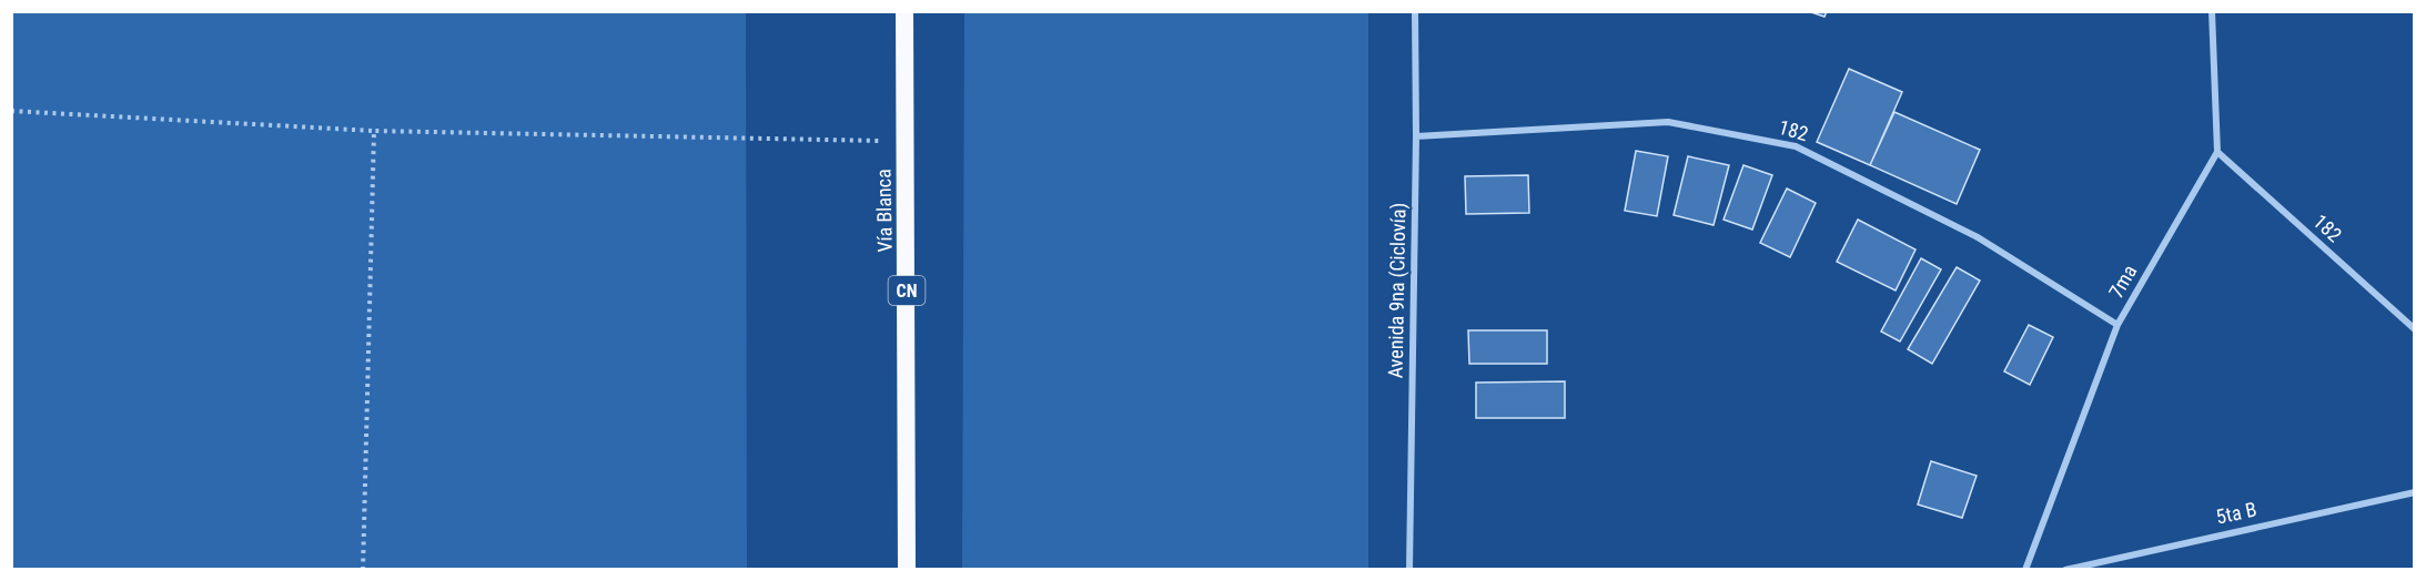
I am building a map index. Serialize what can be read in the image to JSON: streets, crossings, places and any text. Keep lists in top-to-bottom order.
{
  "streets": {
    "highway": ["Vía Blanca", "CN"],
    "street": [
      "182",
      "7ma",
      "Avenida 9na (Ciclovía)",
      "5ta B"
    ]
  },
  "crossings": [
    ["182", "7ma"],
    ["182", "Avenida 9na (Ciclovía)"]
  ]
}
